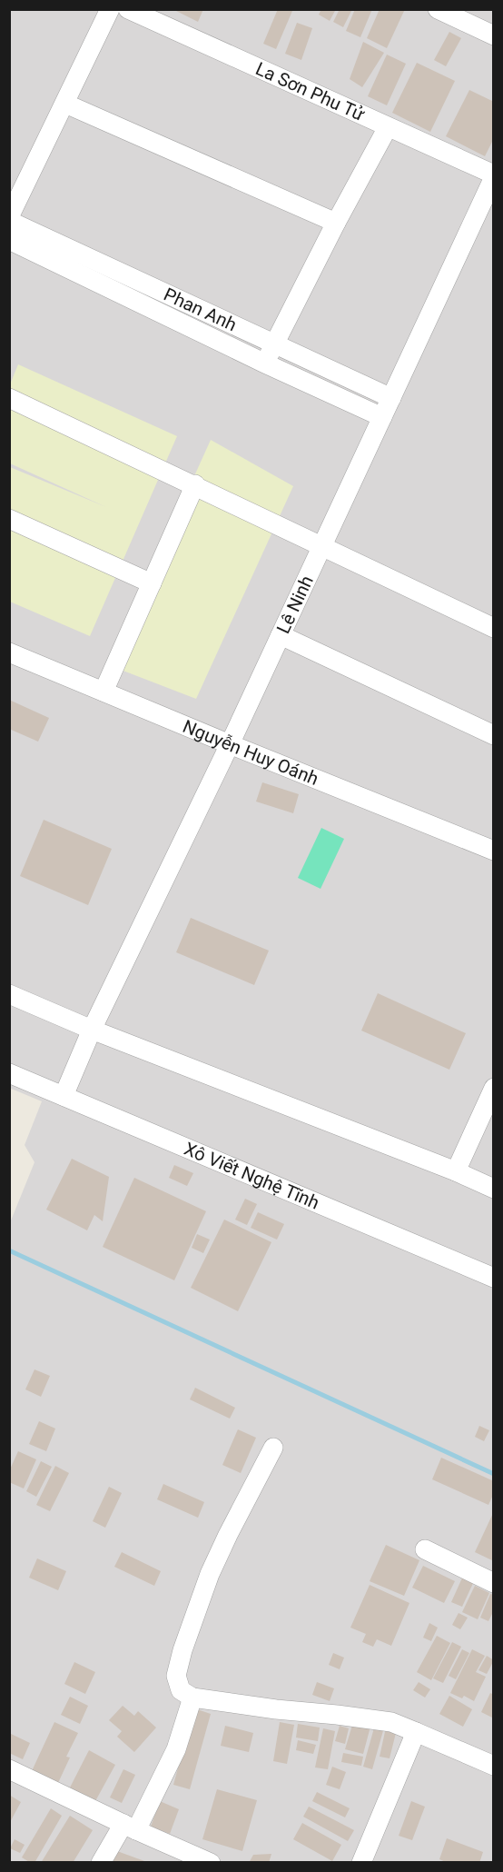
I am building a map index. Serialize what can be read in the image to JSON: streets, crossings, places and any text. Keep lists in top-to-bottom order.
{
  "streets": {
    "street": [
      "La Sơn Phu Tử",
      "Phan Anh",
      "Lê Ninh",
      "Nguyễn Huy Oánh",
      "Xô Viết Nghệ Tĩnh"
    ]
  },
  "crossings": [
    ["La Sơn Phu Tử", "Lê Ninh"],
    ["Phan Anh", "Lê Ninh"],
    ["Lê Ninh", "Nguyễn Huy Oánh"],
    ["Lê Ninh", "Xô Viết Nghệ Tĩnh"]
  ]
}
